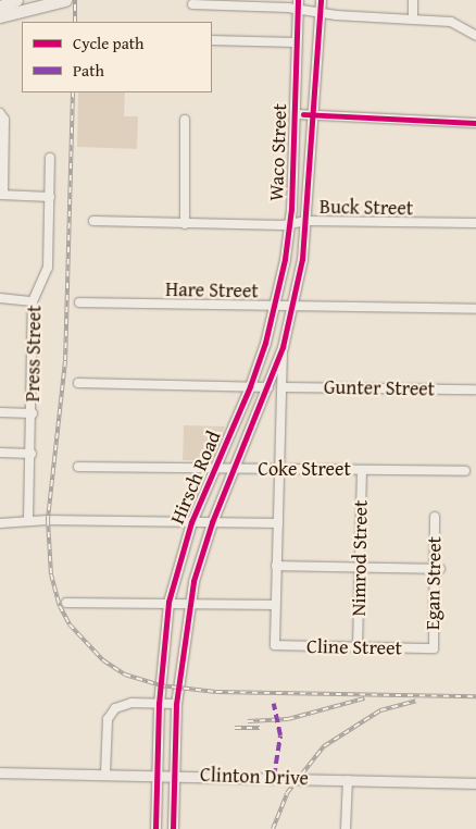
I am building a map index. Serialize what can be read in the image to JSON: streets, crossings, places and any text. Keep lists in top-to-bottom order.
{
  "streets": {
    "main road": ["Waco Street", "Hirsch Road", "Clinton Drive"],
    "street": [
      "Buck Street",
      "Hare Street",
      "Press Street",
      "Gunter Street",
      "Coke Street",
      "Nimrod Street",
      "Egan Street",
      "Cline Street"
    ]
  },
  "crossings": [
    ["Waco Street", "Buck Street"],
    ["Waco Street", "Hare Street"],
    ["Waco Street", "Hirsch Road"],
    ["Hare Street", "Hirsch Road"],
    ["Coke Street", "Hirsch Road"],
    ["Coke Street", "Nimrod Street"],
    ["Hirsch Road", "Clinton Drive"],
    ["Nimrod Street", "Cline Street"],
    ["Egan Street", "Cline Street"]
  ],
  "legend": ["Cycle path", "Path"]
}
